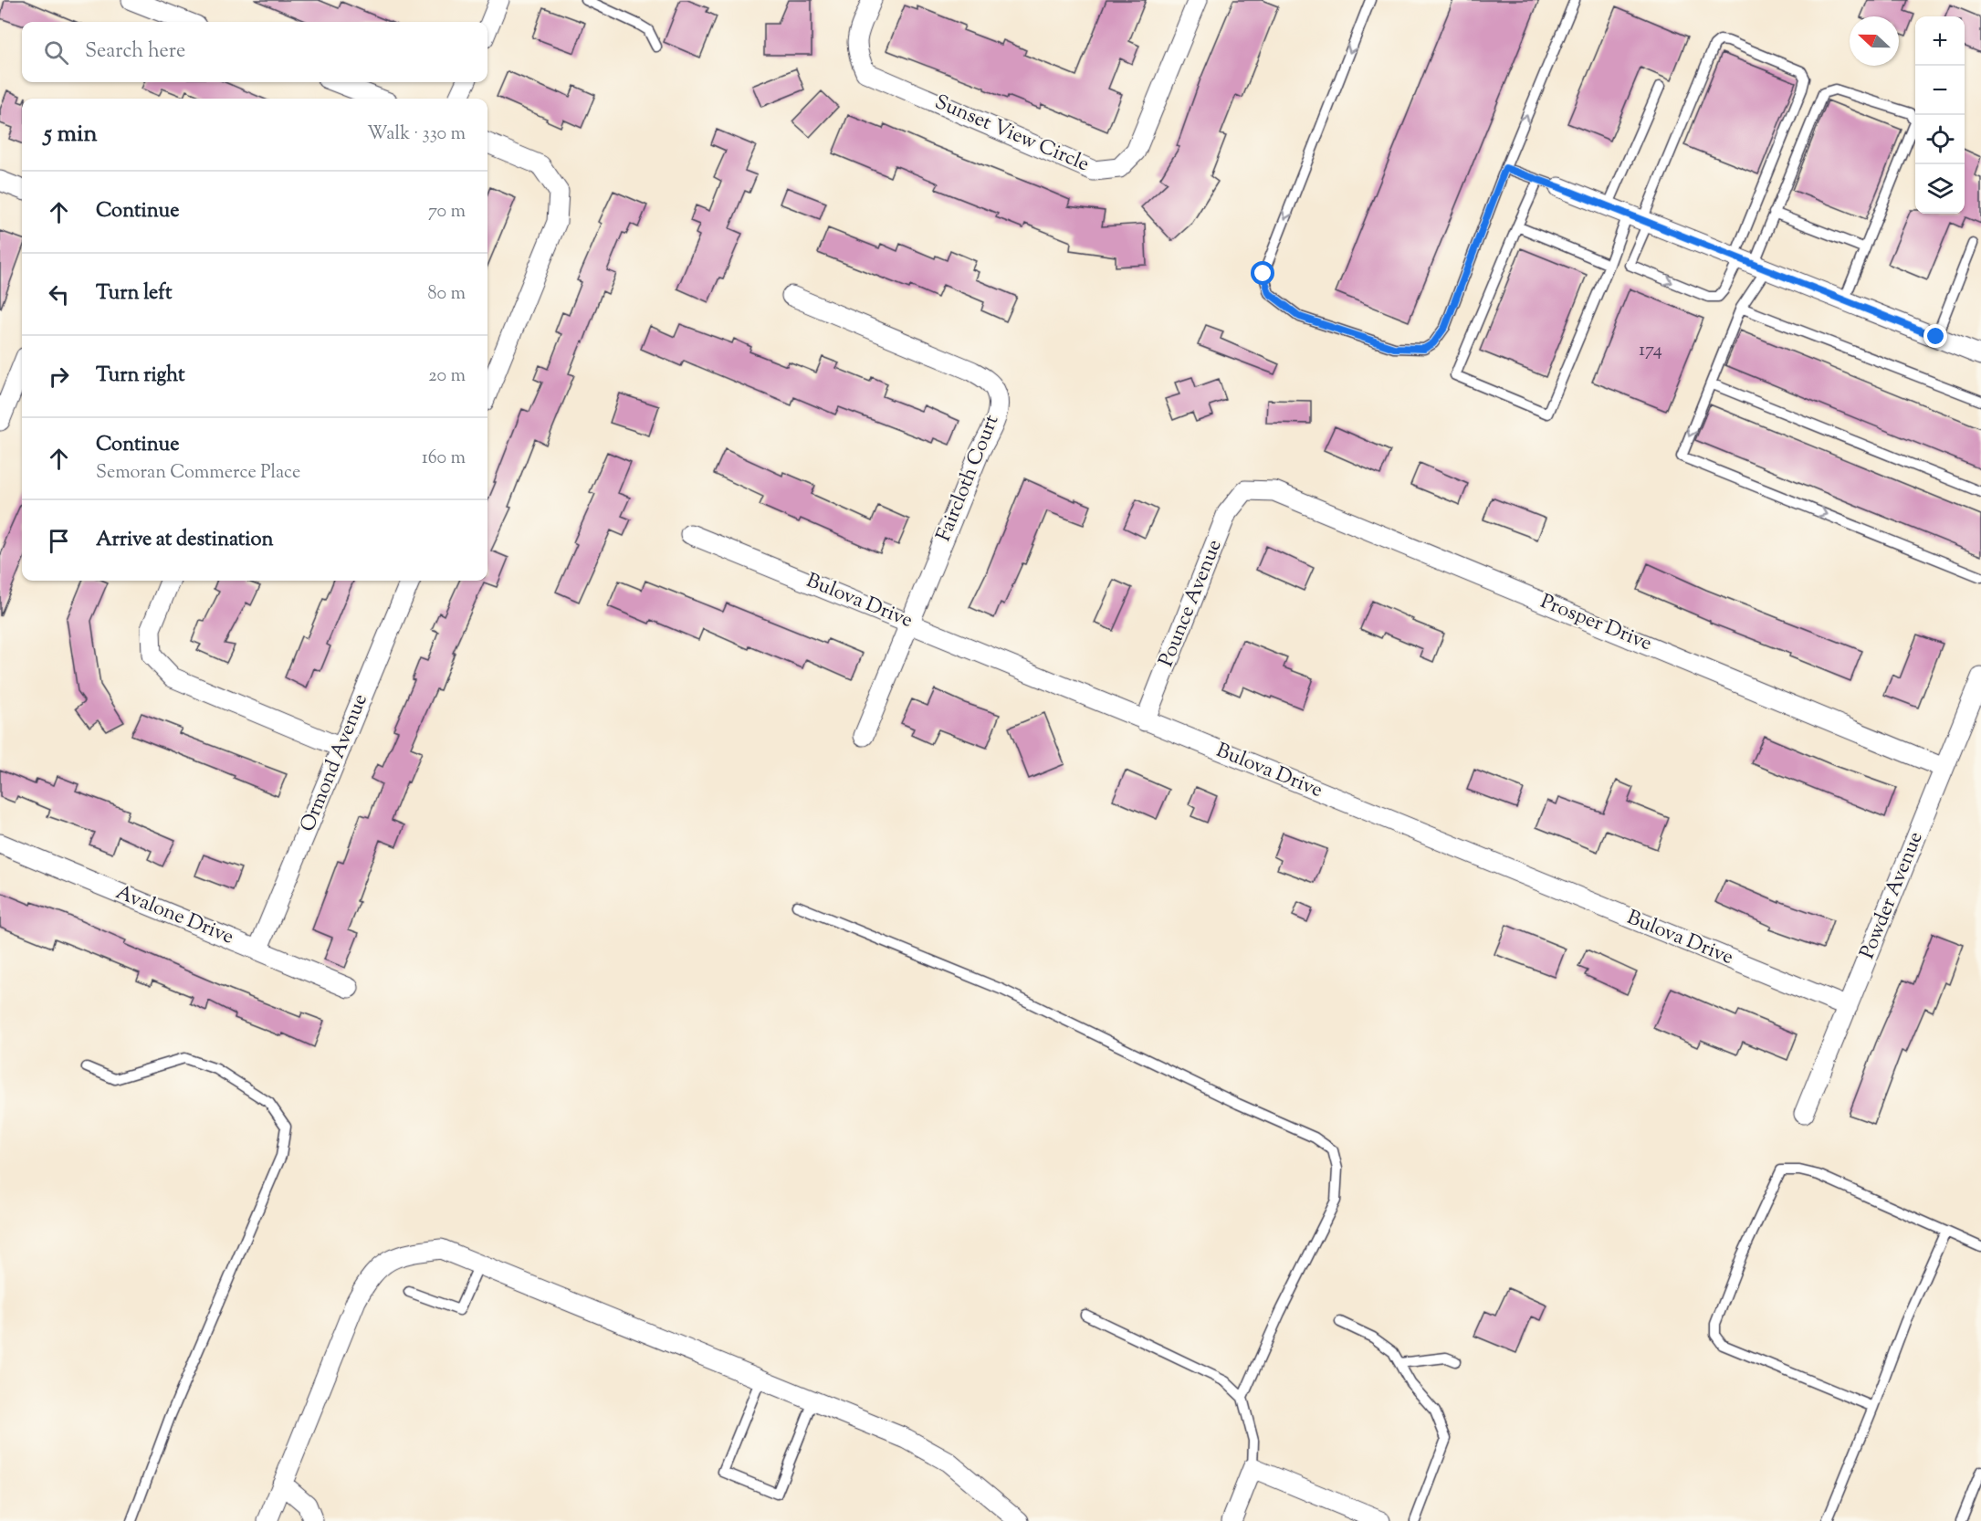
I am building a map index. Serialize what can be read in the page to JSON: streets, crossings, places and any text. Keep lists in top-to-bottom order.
{
  "streets": {
    "street": [
      "Sunset View Circle",
      "Faircloth Court",
      "Bulova Drive",
      "Pounce Avenue",
      "Prosper Drive",
      "Ormond Avenue",
      "Powder Avenue",
      "Avalone Drive"
    ]
  },
  "crossings": [
    ["Faircloth Court", "Bulova Drive"],
    ["Bulova Drive", "Pounce Avenue"],
    ["Bulova Drive", "Powder Avenue"],
    ["Pounce Avenue", "Prosper Drive"],
    ["Prosper Drive", "Powder Avenue"],
    ["Ormond Avenue", "Avalone Drive"]
  ],
  "house_numbers": ["174"],
  "north": "left",
  "page": {
    "map_buttons": ["+", "−"],
    "search": "Search here",
    "heading": ["5 min", "Walk · 330 m"],
    "list": [
      ["Continue", "70 m"],
      ["Turn left", "80 m"],
      ["Turn right", "20 m"],
      ["Continue", "Semoran Commerce Place", "160 m"],
      "Arrive at destination"
    ]
  }
}
